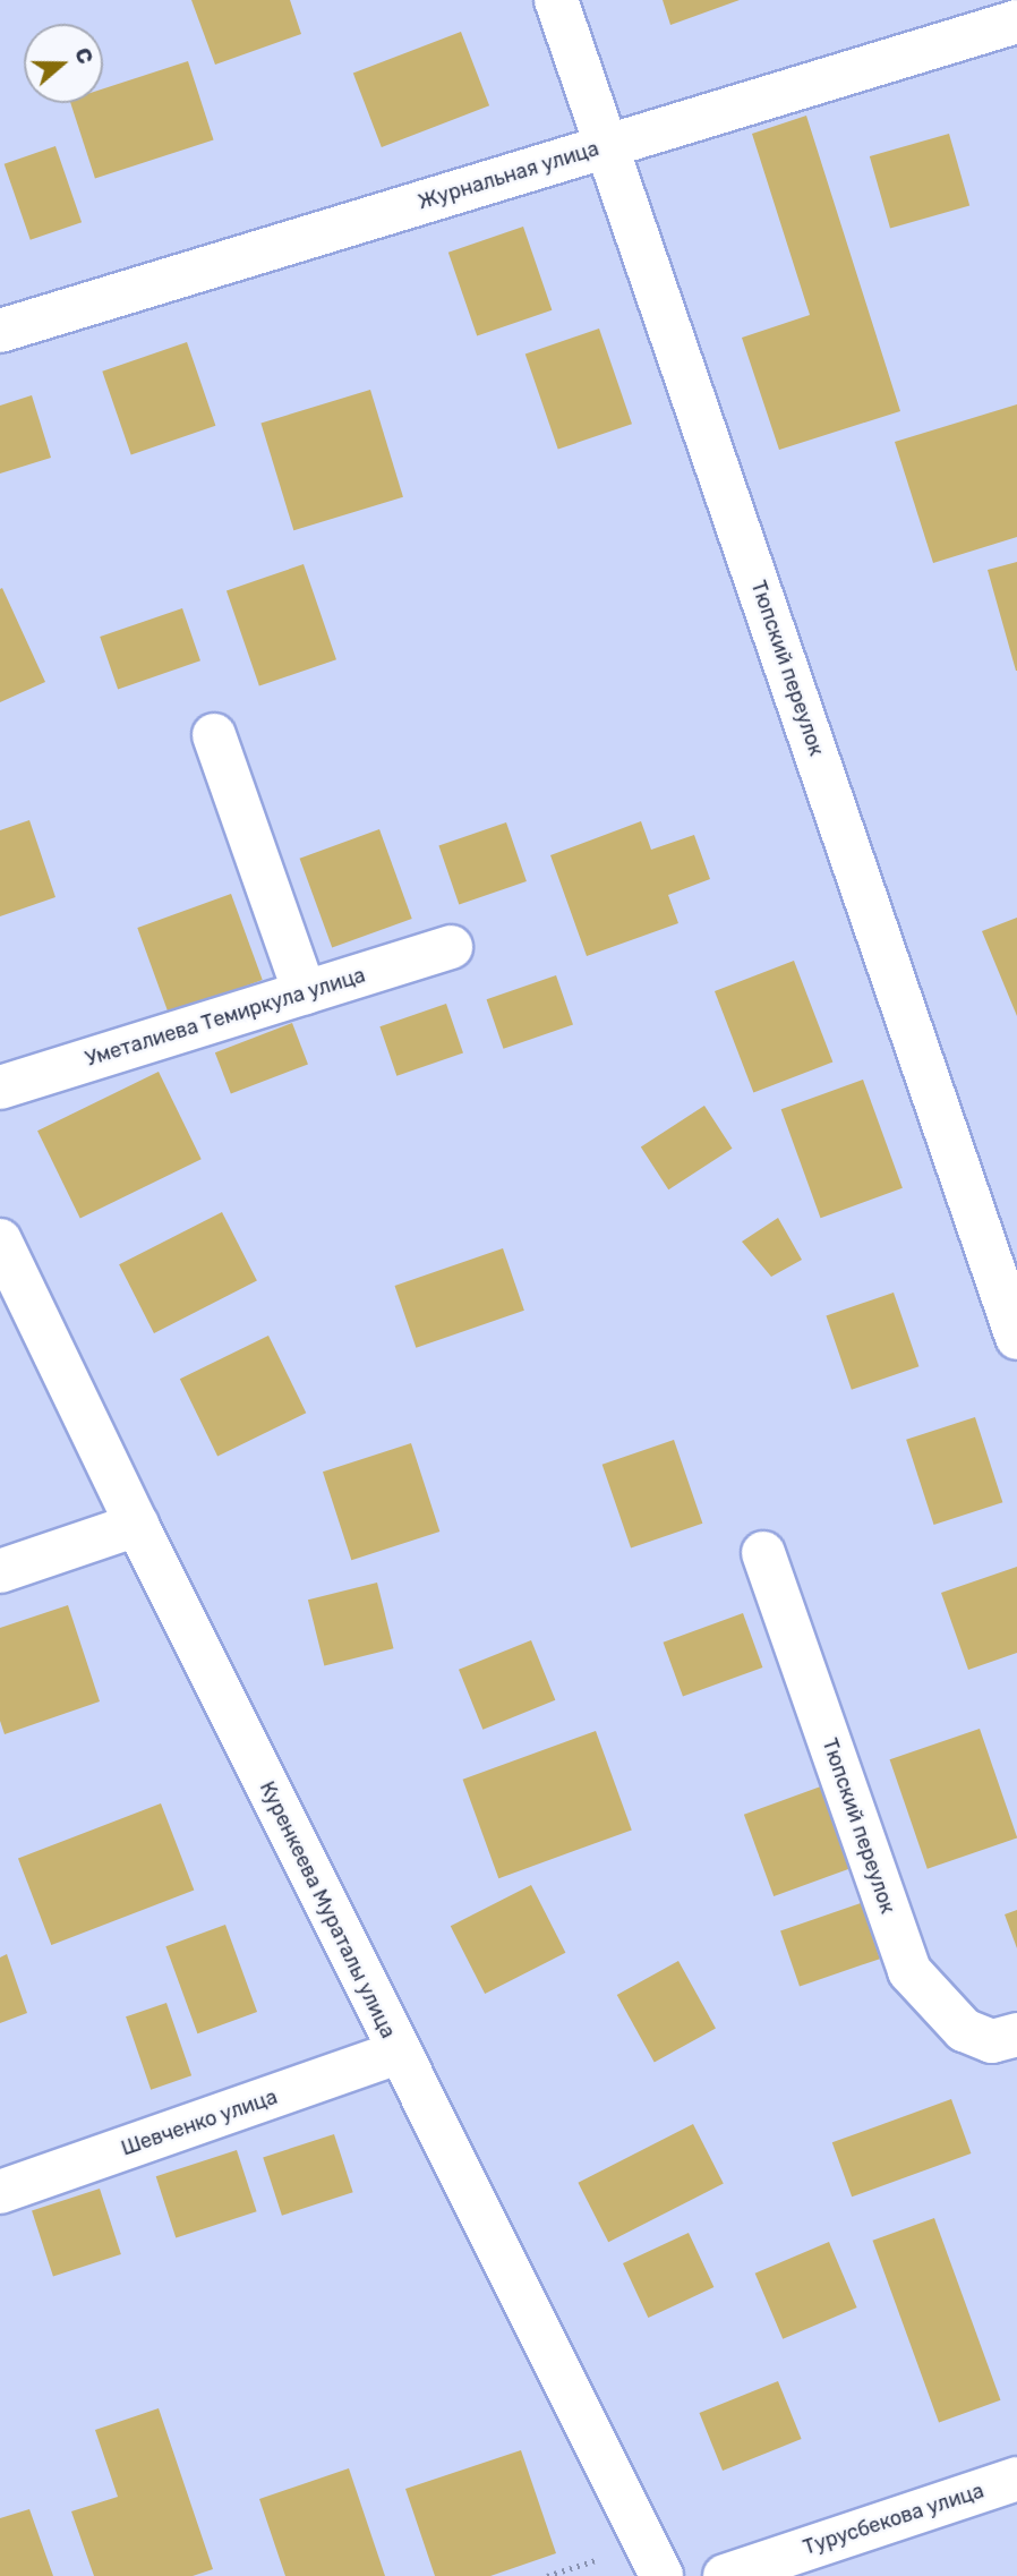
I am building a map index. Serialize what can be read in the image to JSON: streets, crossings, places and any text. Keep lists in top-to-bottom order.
{
  "streets": {
    "street": [
      "Журнальная улица",
      "Тюпский переулок",
      "Уметалиева Темиркула улица",
      "Куренкеева Мураталы улица",
      "Шевченко улица",
      "Турусбекова улица"
    ]
  },
  "crossings": [
    ["Журнальная улица", "Тюпский переулок"],
    ["Куренкеева Мураталы улица", "Шевченко улица"]
  ],
  "north": "right"
}
